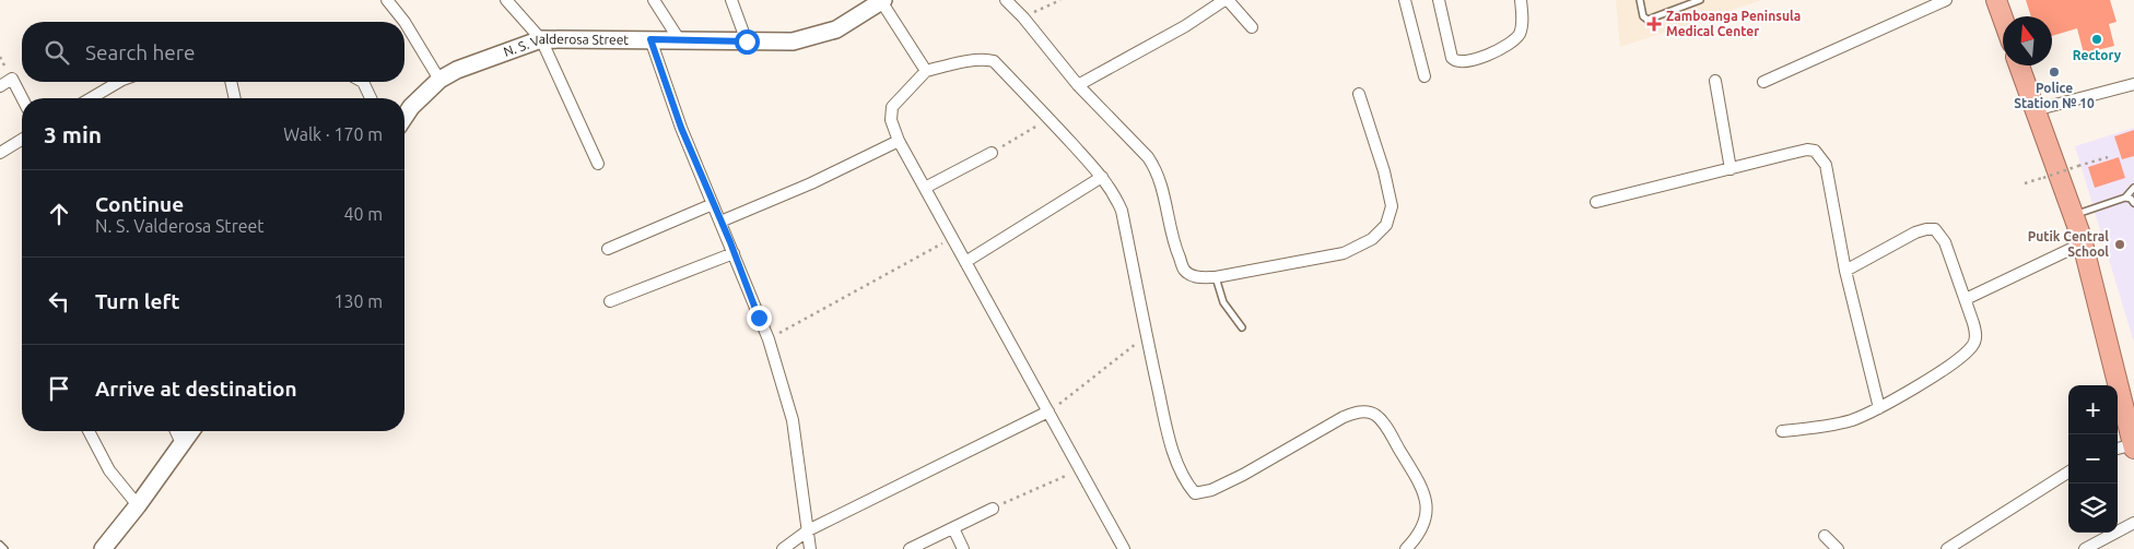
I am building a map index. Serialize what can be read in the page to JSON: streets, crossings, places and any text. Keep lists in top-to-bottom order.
{
  "streets": {
    "main road": ["N. S. Valderosa Street"]
  },
  "places": {
    "health": ["Zamboanga Peninsula Medical Center"],
    "other": ["Rectory", "Police Station № 10", "Putik Central School"]
  },
  "north": "top",
  "page": {
    "search": "Search here",
    "heading": ["3 min", "Walk · 170 m"],
    "list": [
      ["Continue", "N. S. Valderosa Street", "40 m"],
      ["Turn left", "130 m"],
      "Arrive at destination"
    ],
    "map_buttons": ["+", "−"]
  }
}
